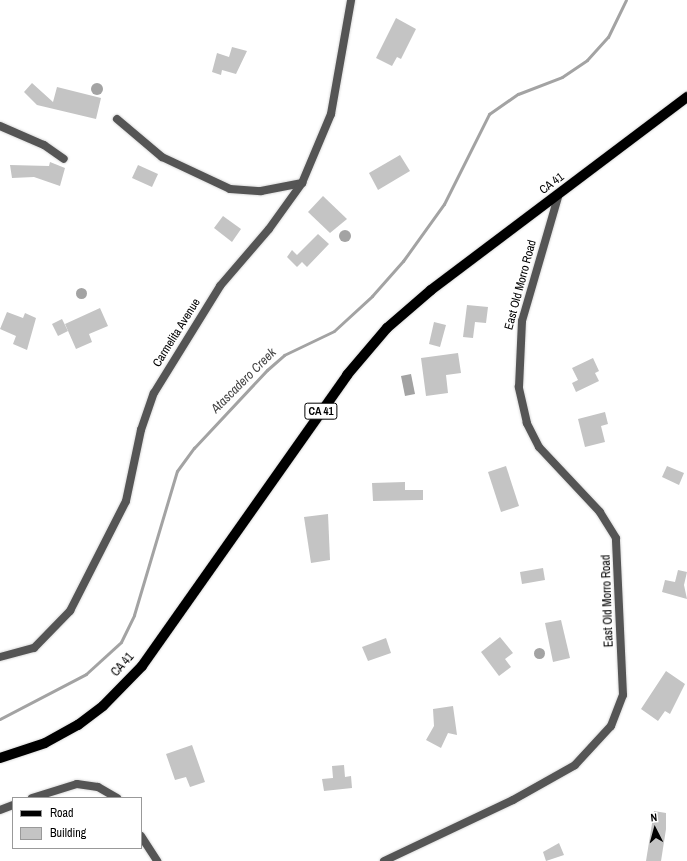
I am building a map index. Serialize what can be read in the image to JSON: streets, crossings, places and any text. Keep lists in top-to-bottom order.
{
  "streets": {
    "main road": ["CA 41"],
    "street": ["East Old Morro Road", "Carmelita Avenue"]
  },
  "crossings": [
    ["CA 41", "East Old Morro Road"]
  ],
  "water": ["Atascadero Creek"],
  "legend": ["Road", "Building"],
  "north": "top"
}
